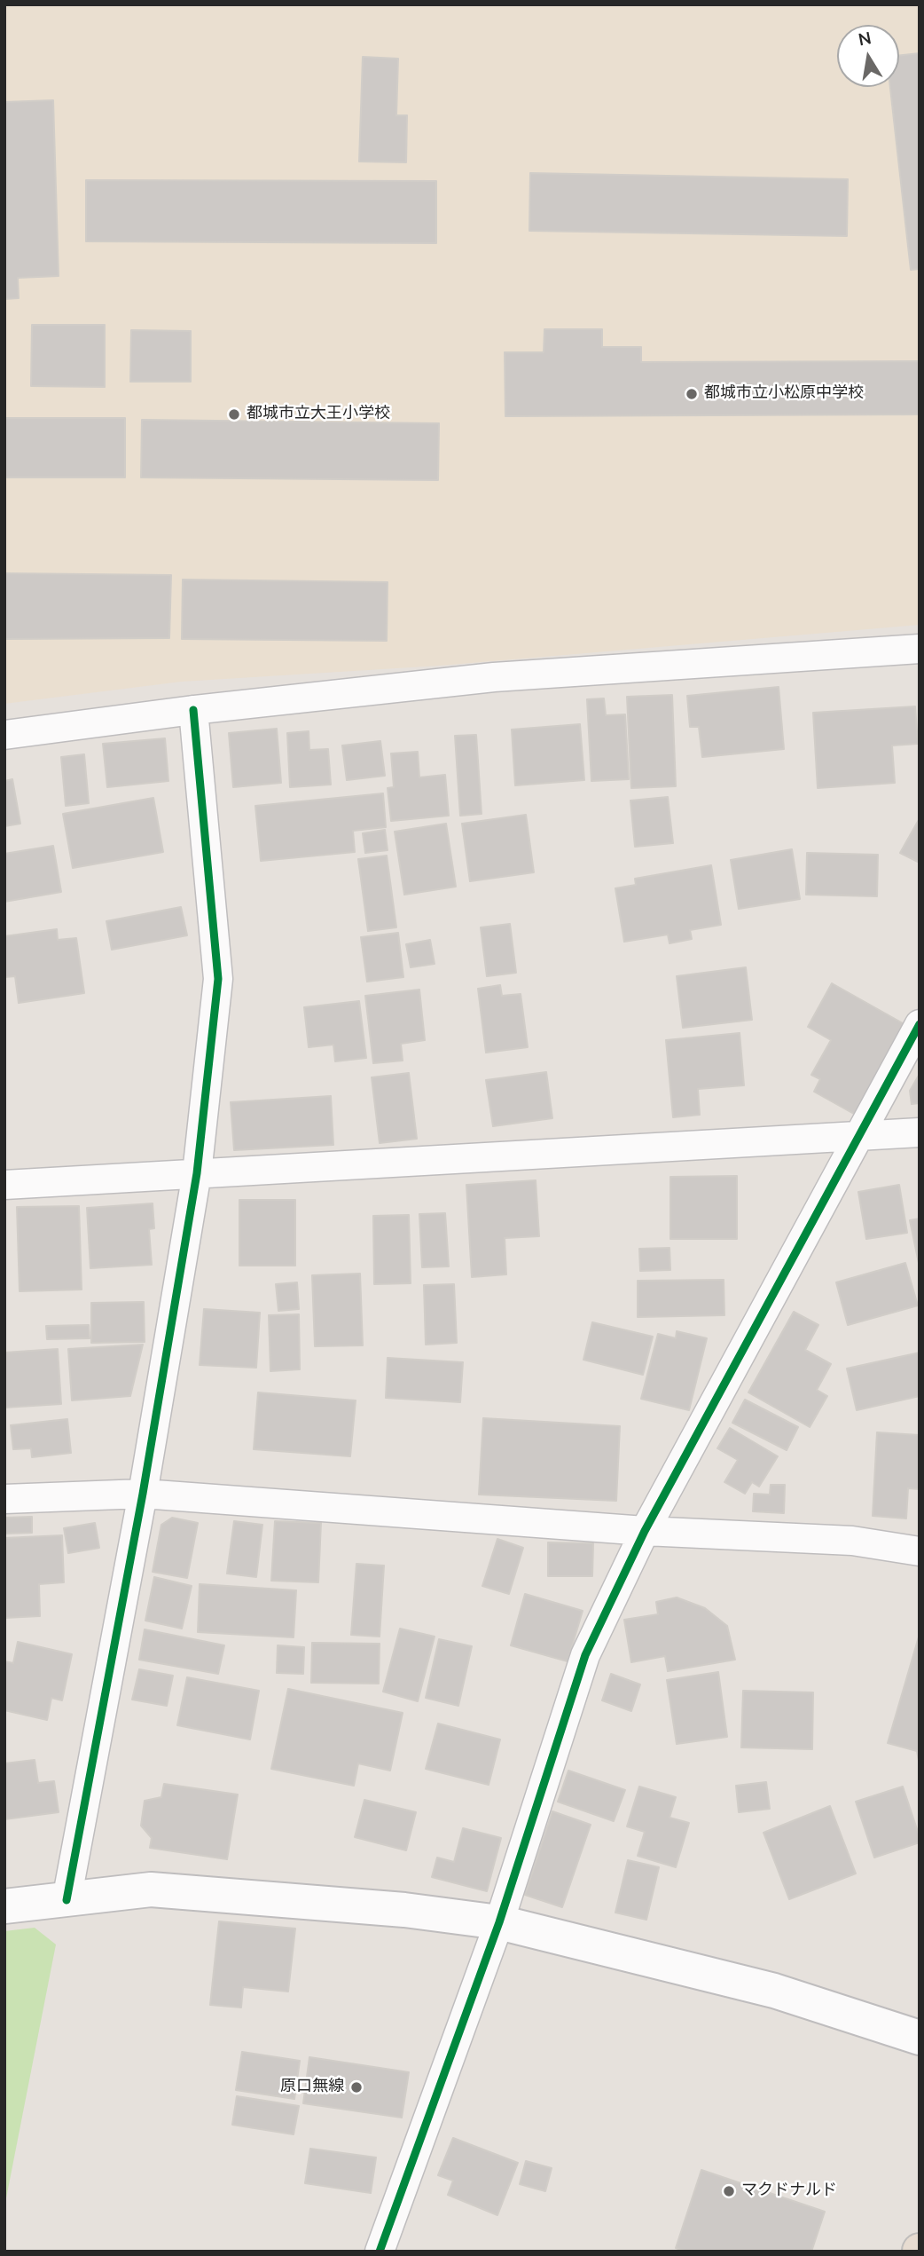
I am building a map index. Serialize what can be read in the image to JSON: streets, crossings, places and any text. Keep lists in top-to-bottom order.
{
  "places": [
    "都城市立小松原中学校",
    "都城市立大王小学校",
    "原口無線",
    "マクドナルド"
  ],
  "north": "top"
}
